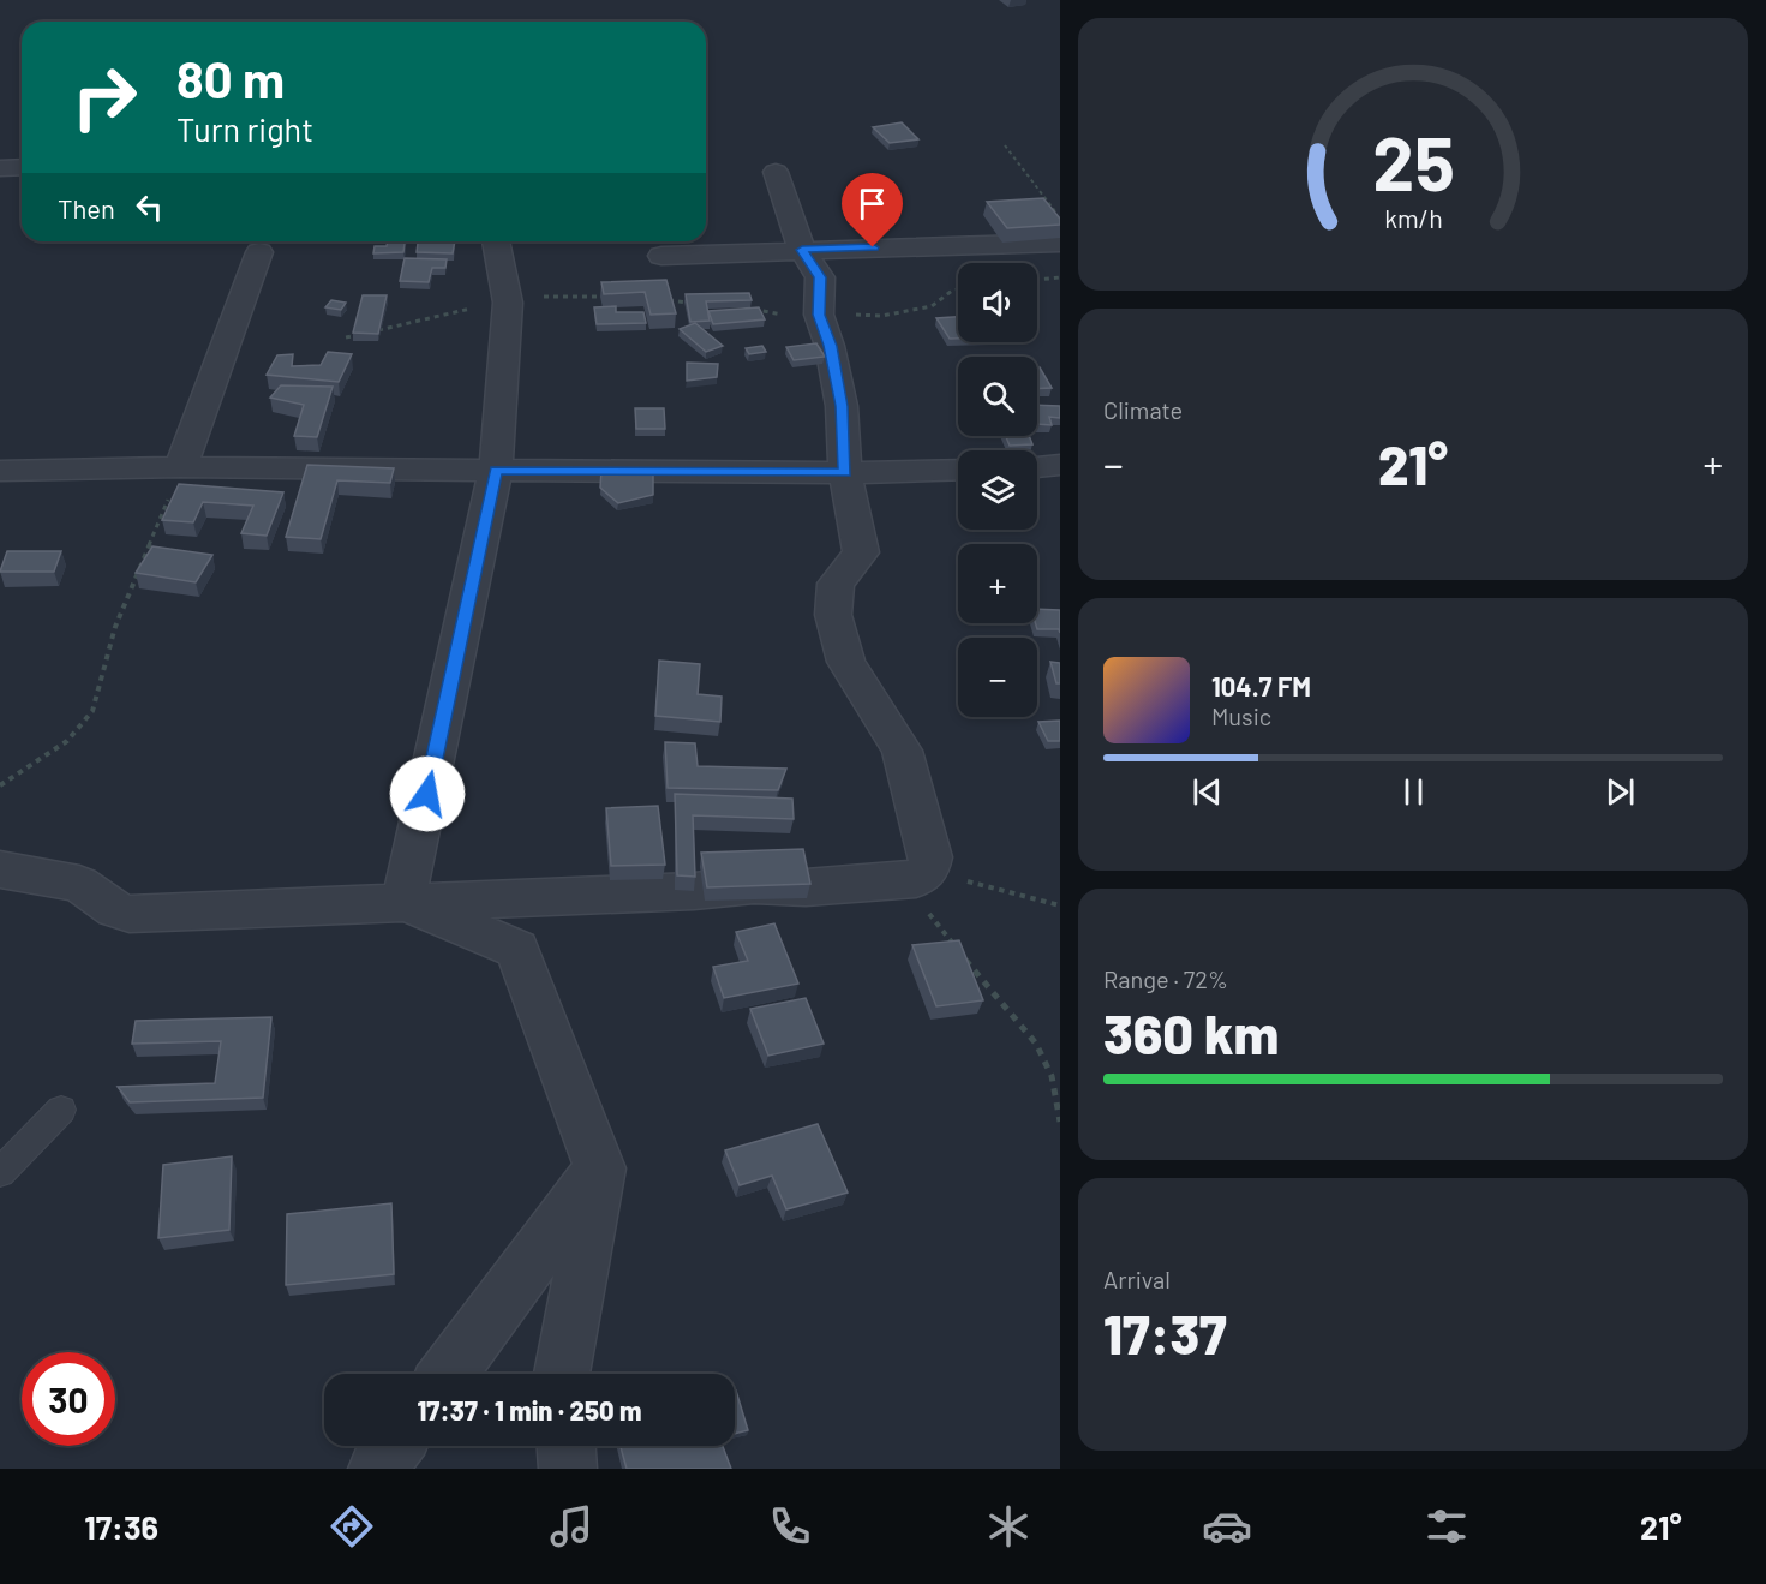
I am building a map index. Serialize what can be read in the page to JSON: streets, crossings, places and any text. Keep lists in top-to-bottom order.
{
  "page": {
    "turn": ["80 m", "Turn right"],
    "then": "Then",
    "map_buttons": ["+", "−"],
    "tile": [
      "Climate",
      ["Range · 72%", "360 km"],
      ["Arrival", "17:37"]
    ],
    "heat": ["−", "21°", "+"],
    "song": ["104.7 FM", "Music"],
    "limit": "30",
    "trip": "17:37 · 1 min · 250 m",
    "tabs": ["17:36", "21°"],
    "gauge": ["25", "km/h"]
  }
}
